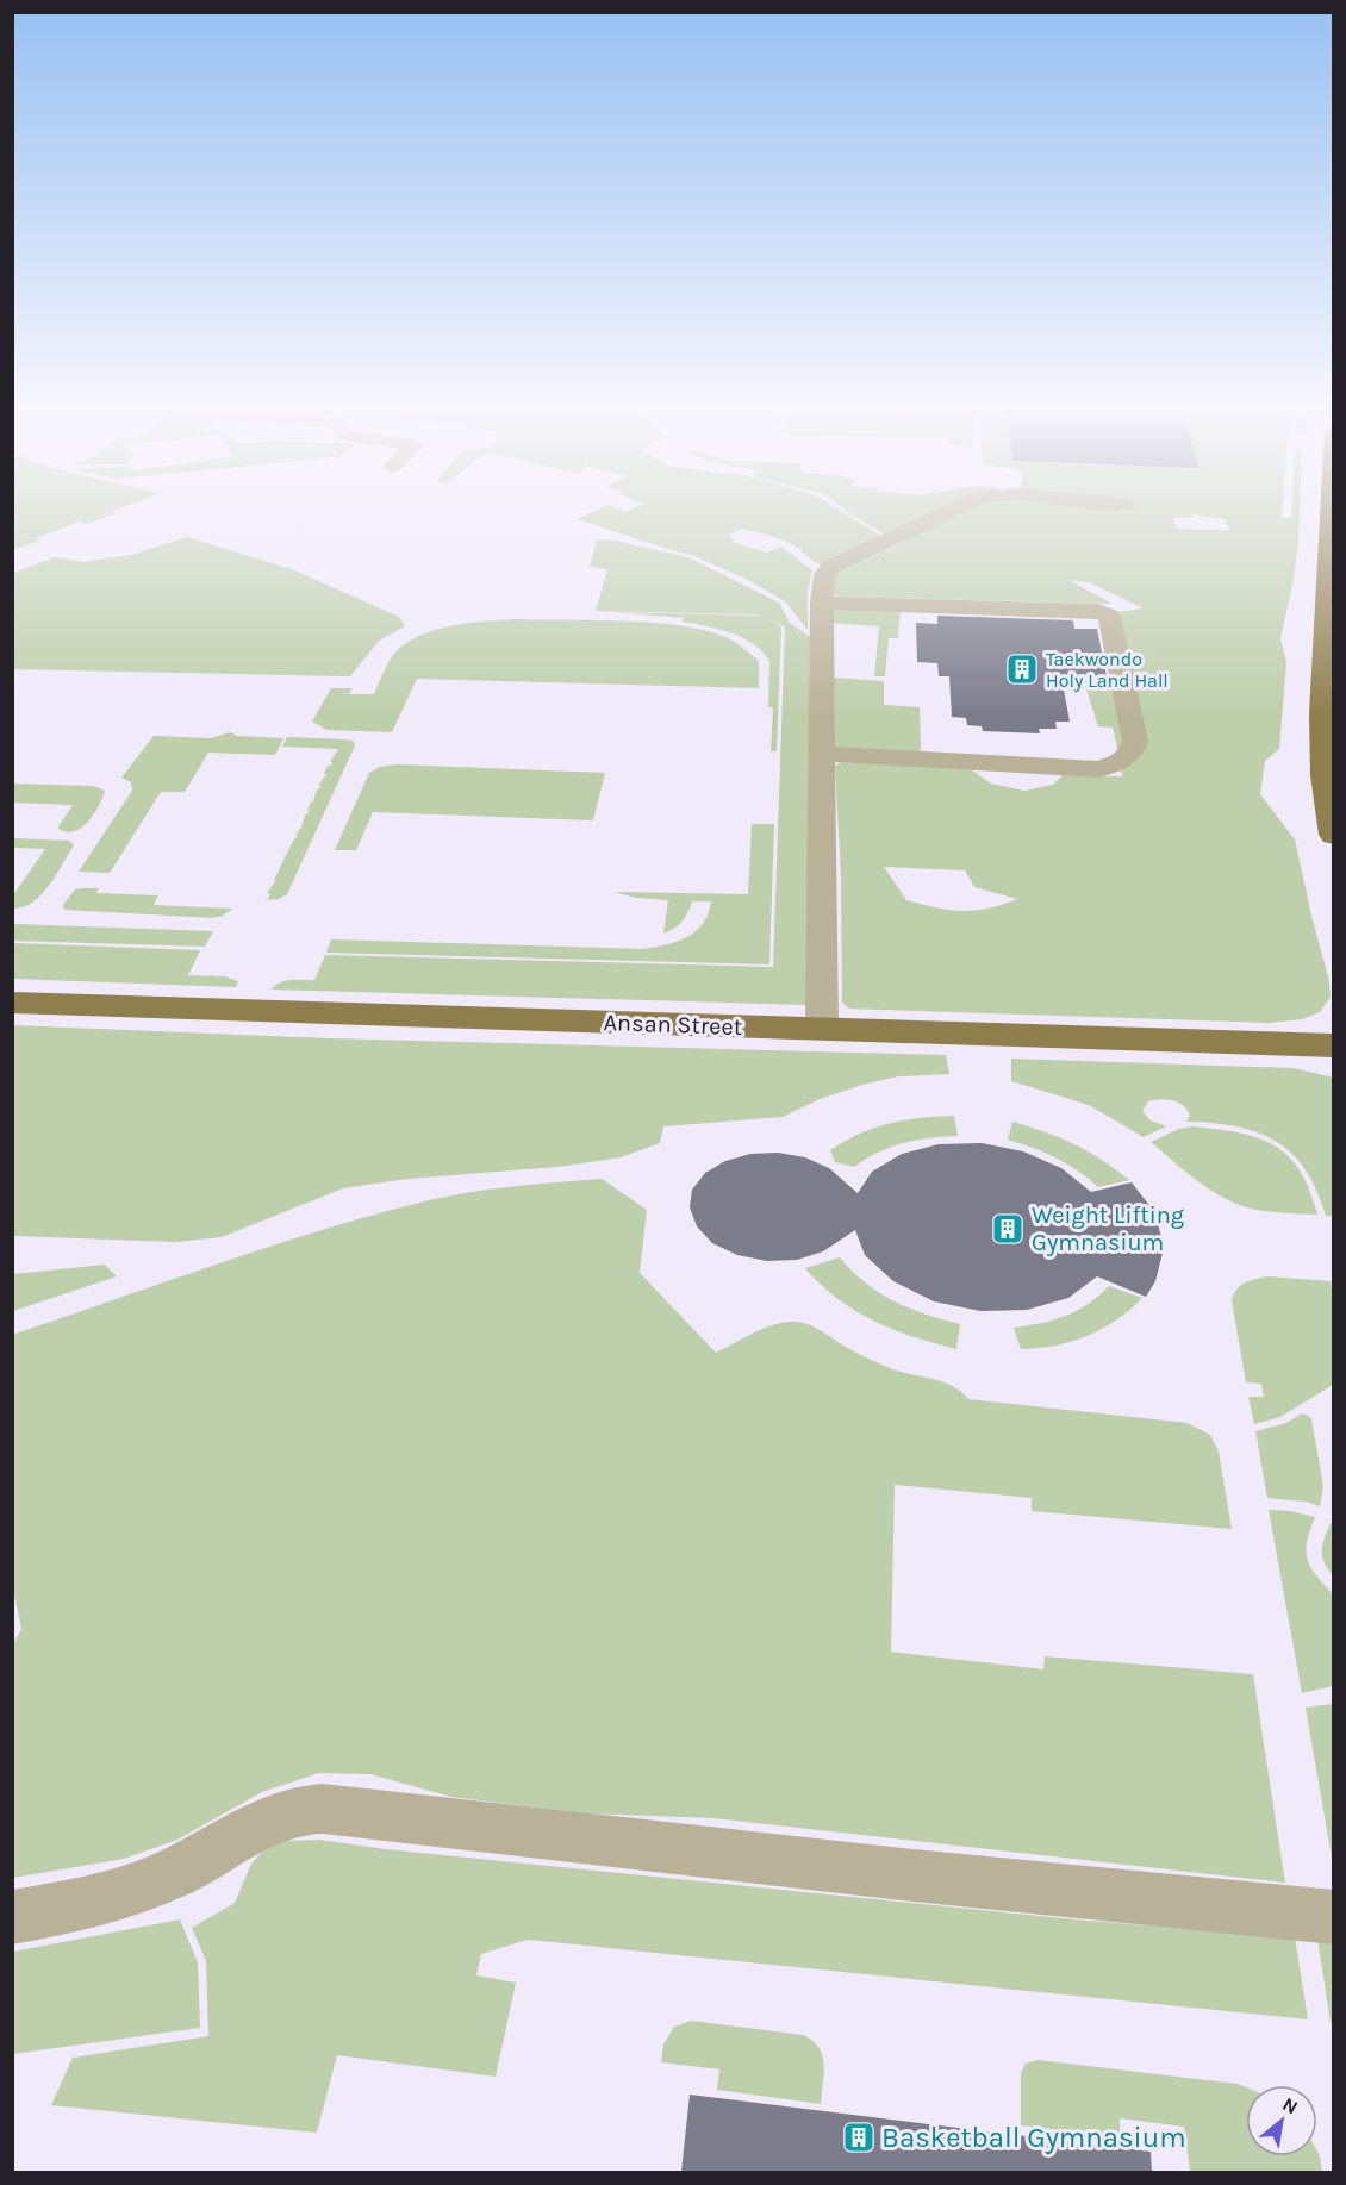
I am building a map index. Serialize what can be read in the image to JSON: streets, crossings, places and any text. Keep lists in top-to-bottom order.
{
  "streets": {
    "main road": ["Ansan Street"]
  },
  "places": {
    "building": ["Taekwondo Holy Land Hall", "Weight Lifting Gymnasium", "Basketball Gymnasium"]
  },
  "north": "top right"
}
